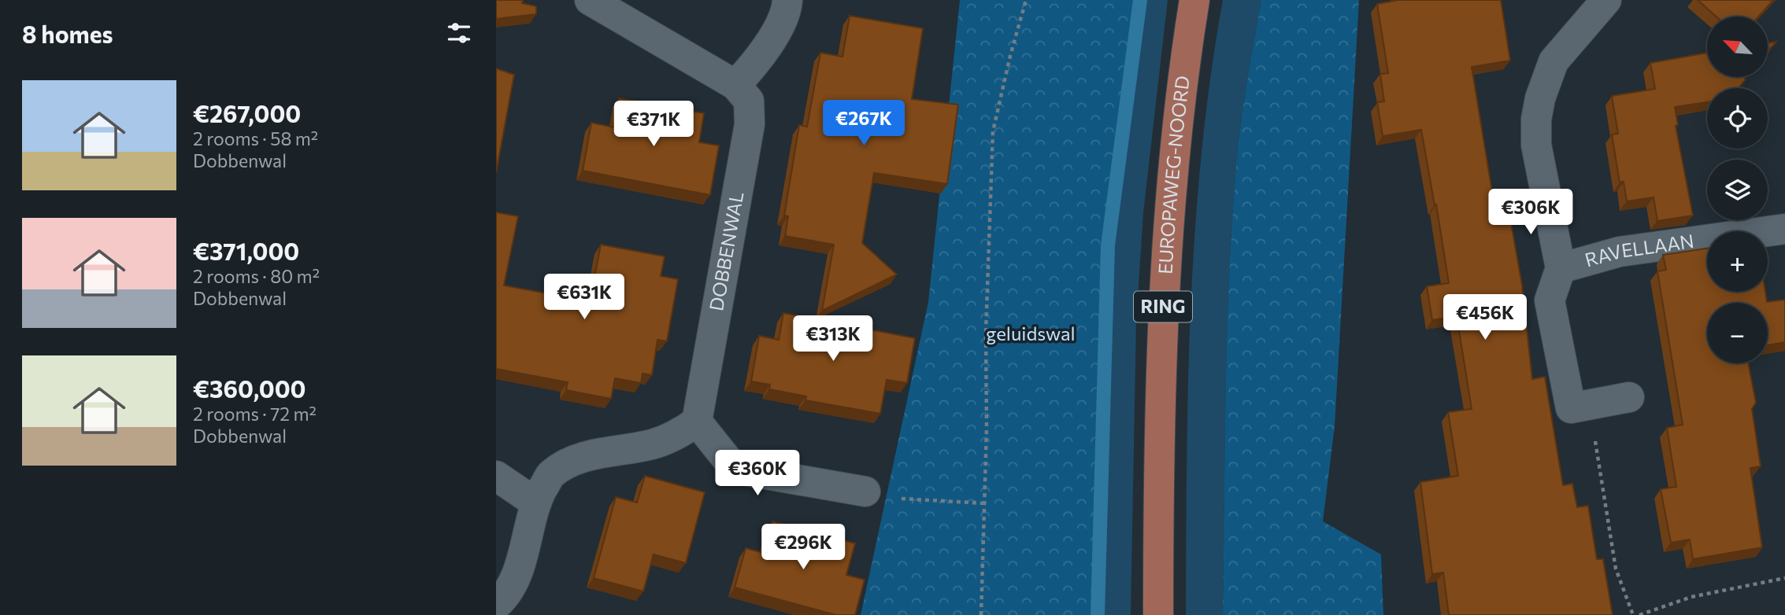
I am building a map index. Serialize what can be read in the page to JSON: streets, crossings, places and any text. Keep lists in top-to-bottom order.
{
  "streets": {
    "main road": ["EUROPAWEG-NOORD", "RING"],
    "street": ["DOBBENWAL", "RAVELLAAN"]
  },
  "parks": ["geluidswal"],
  "north": "top left",
  "page": {
    "heading": "8 homes",
    "map_buttons": ["+", "−"],
    "list": [
      {
        "name": "€267,000",
        "note": "2 rooms · 58 m² · Dobbenwal"
      },
      {
        "name": "€371,000",
        "note": "2 rooms · 80 m² · Dobbenwal"
      },
      {
        "name": "€360,000",
        "note": "2 rooms · 72 m² · Dobbenwal"
      }
    ],
    "price": [
      "€267K",
      "€371K",
      "€306K",
      "€631K",
      "€456K",
      "€313K",
      "€360K",
      "€296K"
    ]
  }
}
